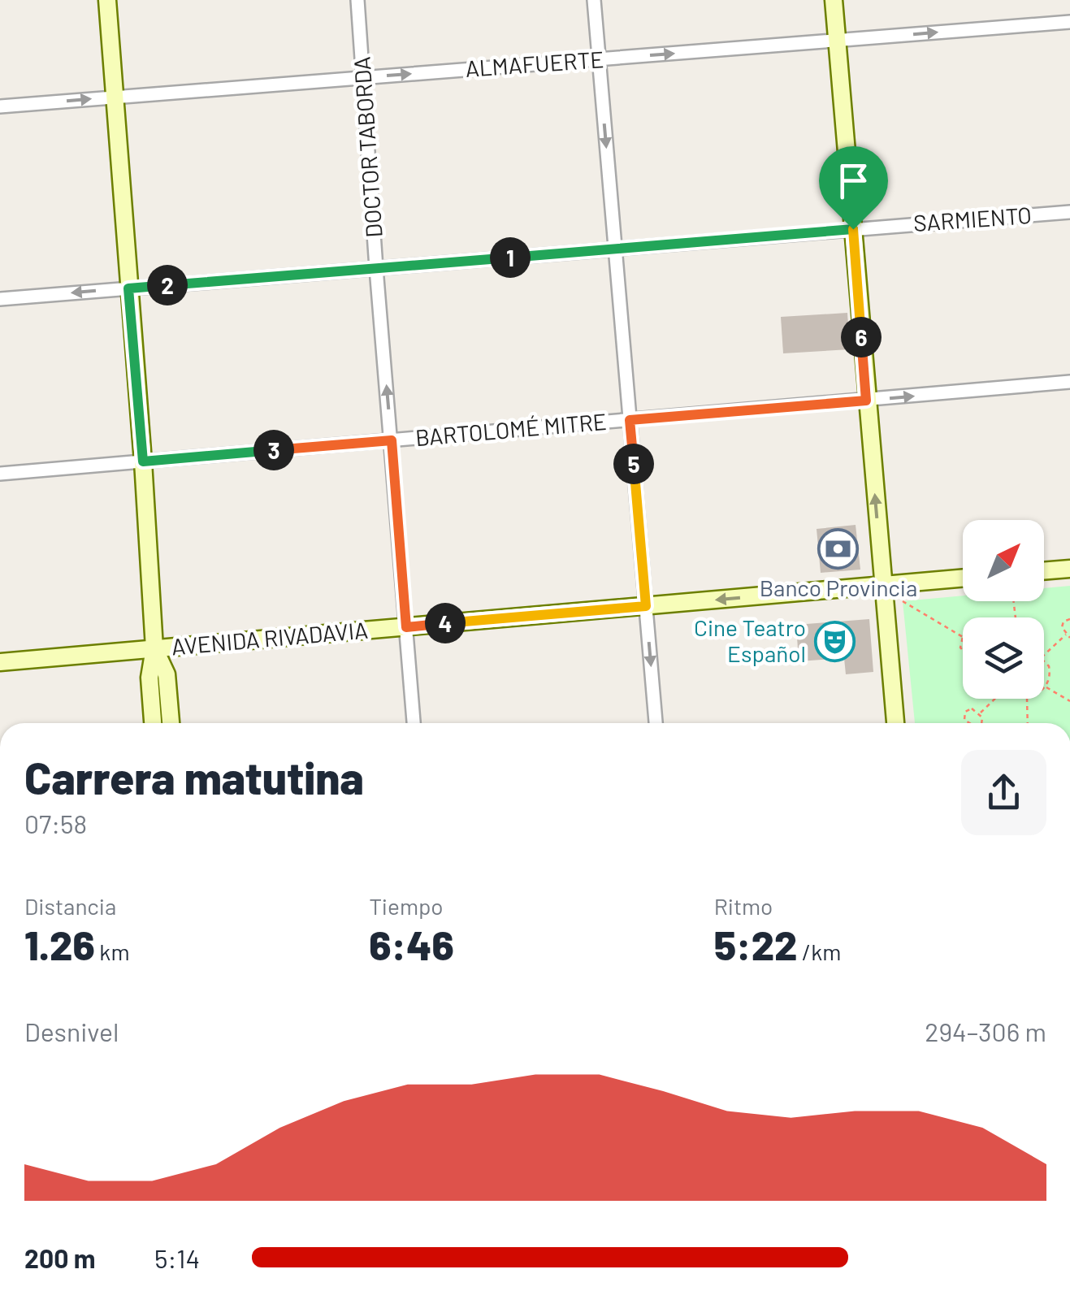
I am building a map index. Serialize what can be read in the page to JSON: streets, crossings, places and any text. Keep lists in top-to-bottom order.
{
  "streets": {
    "main road": ["AVENIDA RIVADAVIA"],
    "street": [
      "ALMAFUERTE",
      "DOCTOR TABORDA",
      "SARMIENTO",
      "BARTOLOMÉ MITRE"
    ]
  },
  "crossings": [
    ["ALMAFUERTE", "DOCTOR TABORDA"],
    ["DOCTOR TABORDA", "SARMIENTO"],
    ["DOCTOR TABORDA", "BARTOLOMÉ MITRE"],
    ["DOCTOR TABORDA", "AVENIDA RIVADAVIA"]
  ],
  "one_way": ["ALMAFUERTE"],
  "places": {
    "bank": ["Banco Provincia"],
    "theatre": ["Cine Teatro Español"]
  },
  "north": "top right",
  "page": {
    "pins": [
      "1",
      "2",
      "6",
      "3",
      "5",
      "4"
    ],
    "heading": ["Carrera matutina", "07:58"],
    "stats": [
      ["Distancia", "1.26 km"],
      ["Tiempo", "6:46"],
      ["Ritmo", "5:22 /km"]
    ],
    "chart": ["Desnivel", "294–306 m"],
    "list": [
      {
        "name": "200 m",
        "note": "5:14"
      }
    ]
  }
}
